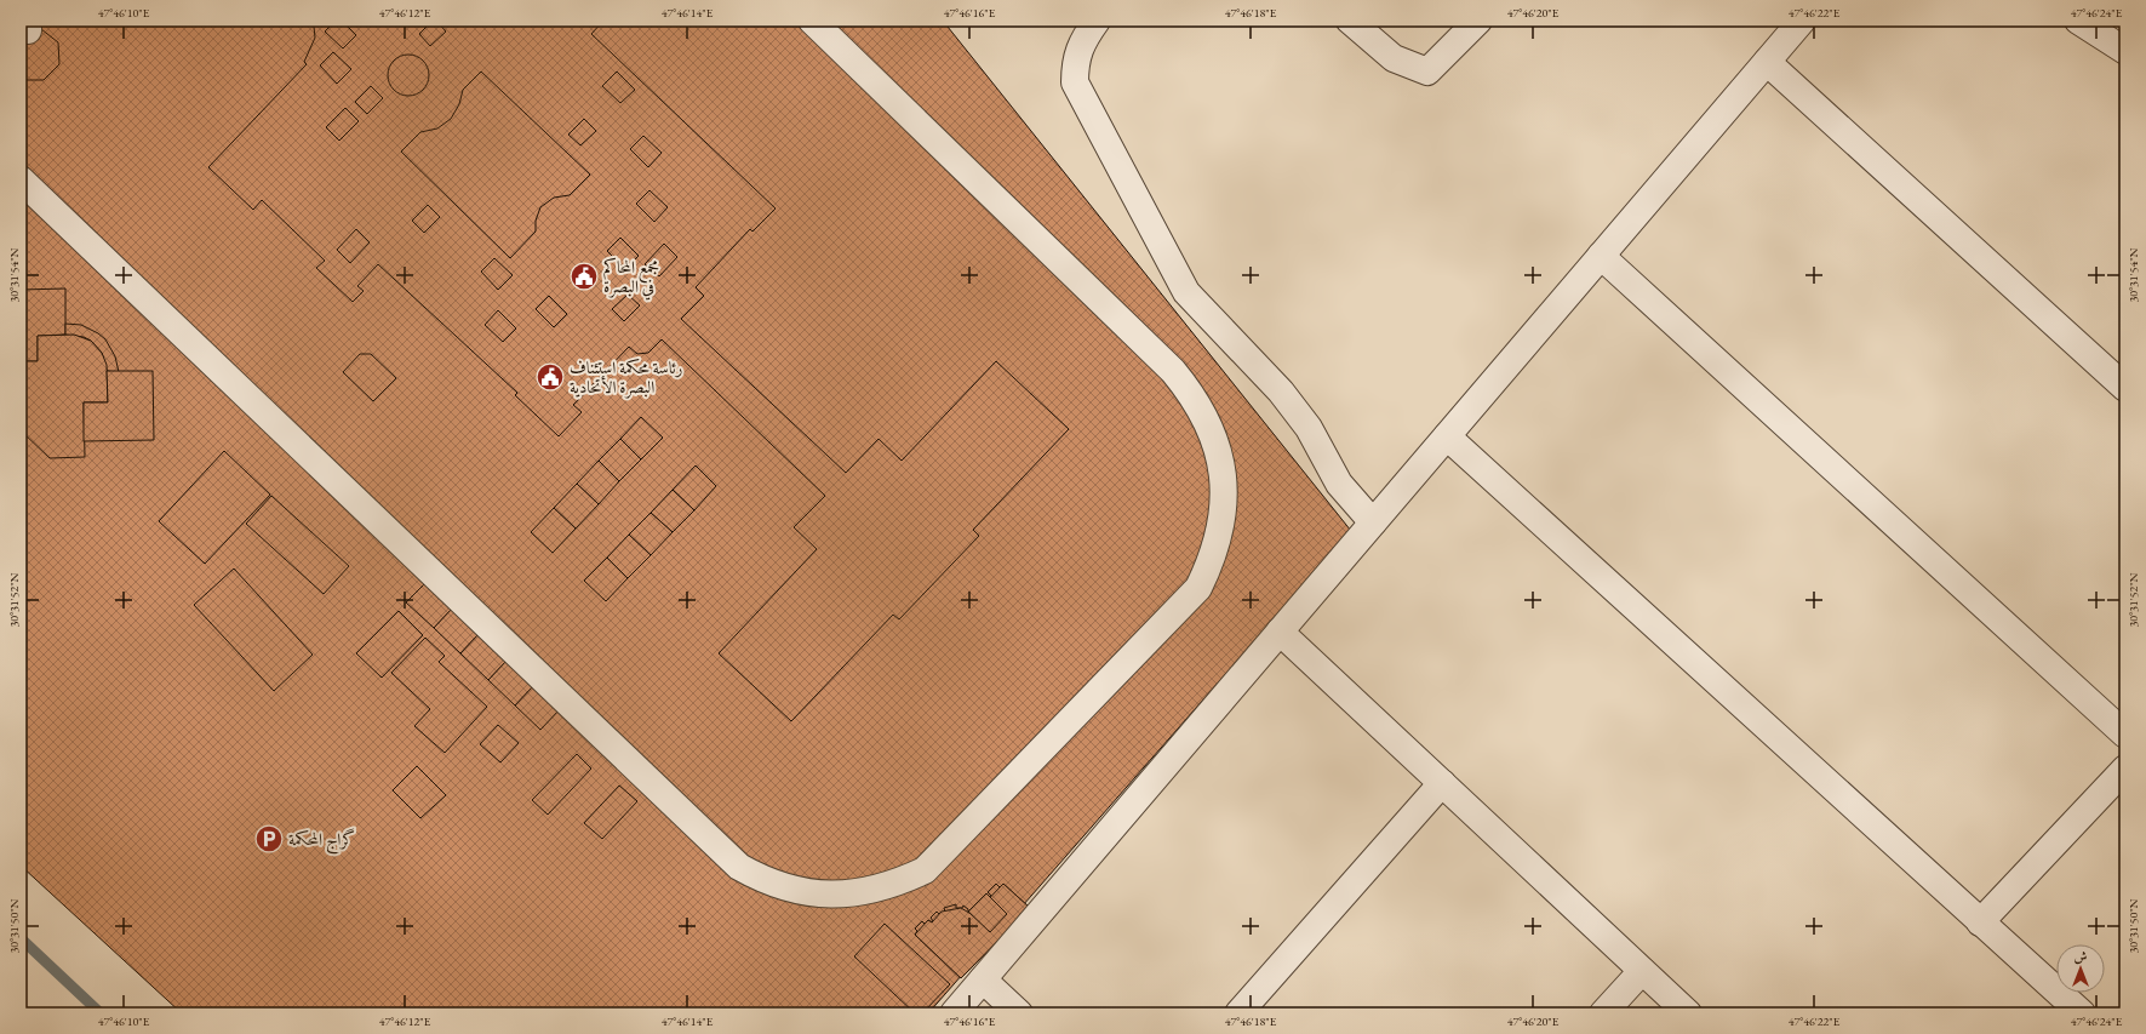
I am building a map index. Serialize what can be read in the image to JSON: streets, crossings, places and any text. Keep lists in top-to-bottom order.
{
  "places": {
    "public building": ["مجمع المحاكم في البصرة", "رئاسة محكمة استئناف البصرة الأتحادية"],
    "parking": ["گراج المحكمة"]
  },
  "north": "top",
  "coordinates": [
    "47°46'10\"E",
    "47°46'12\"E",
    "47°46'14\"E",
    "47°46'16\"E",
    "47°46'18\"E",
    "47°46'20\"E",
    "47°46'22\"E",
    "47°46'24\"E",
    "30°31'54\"N",
    "30°31'52\"N",
    "30°31'50\"N"
  ]
}
